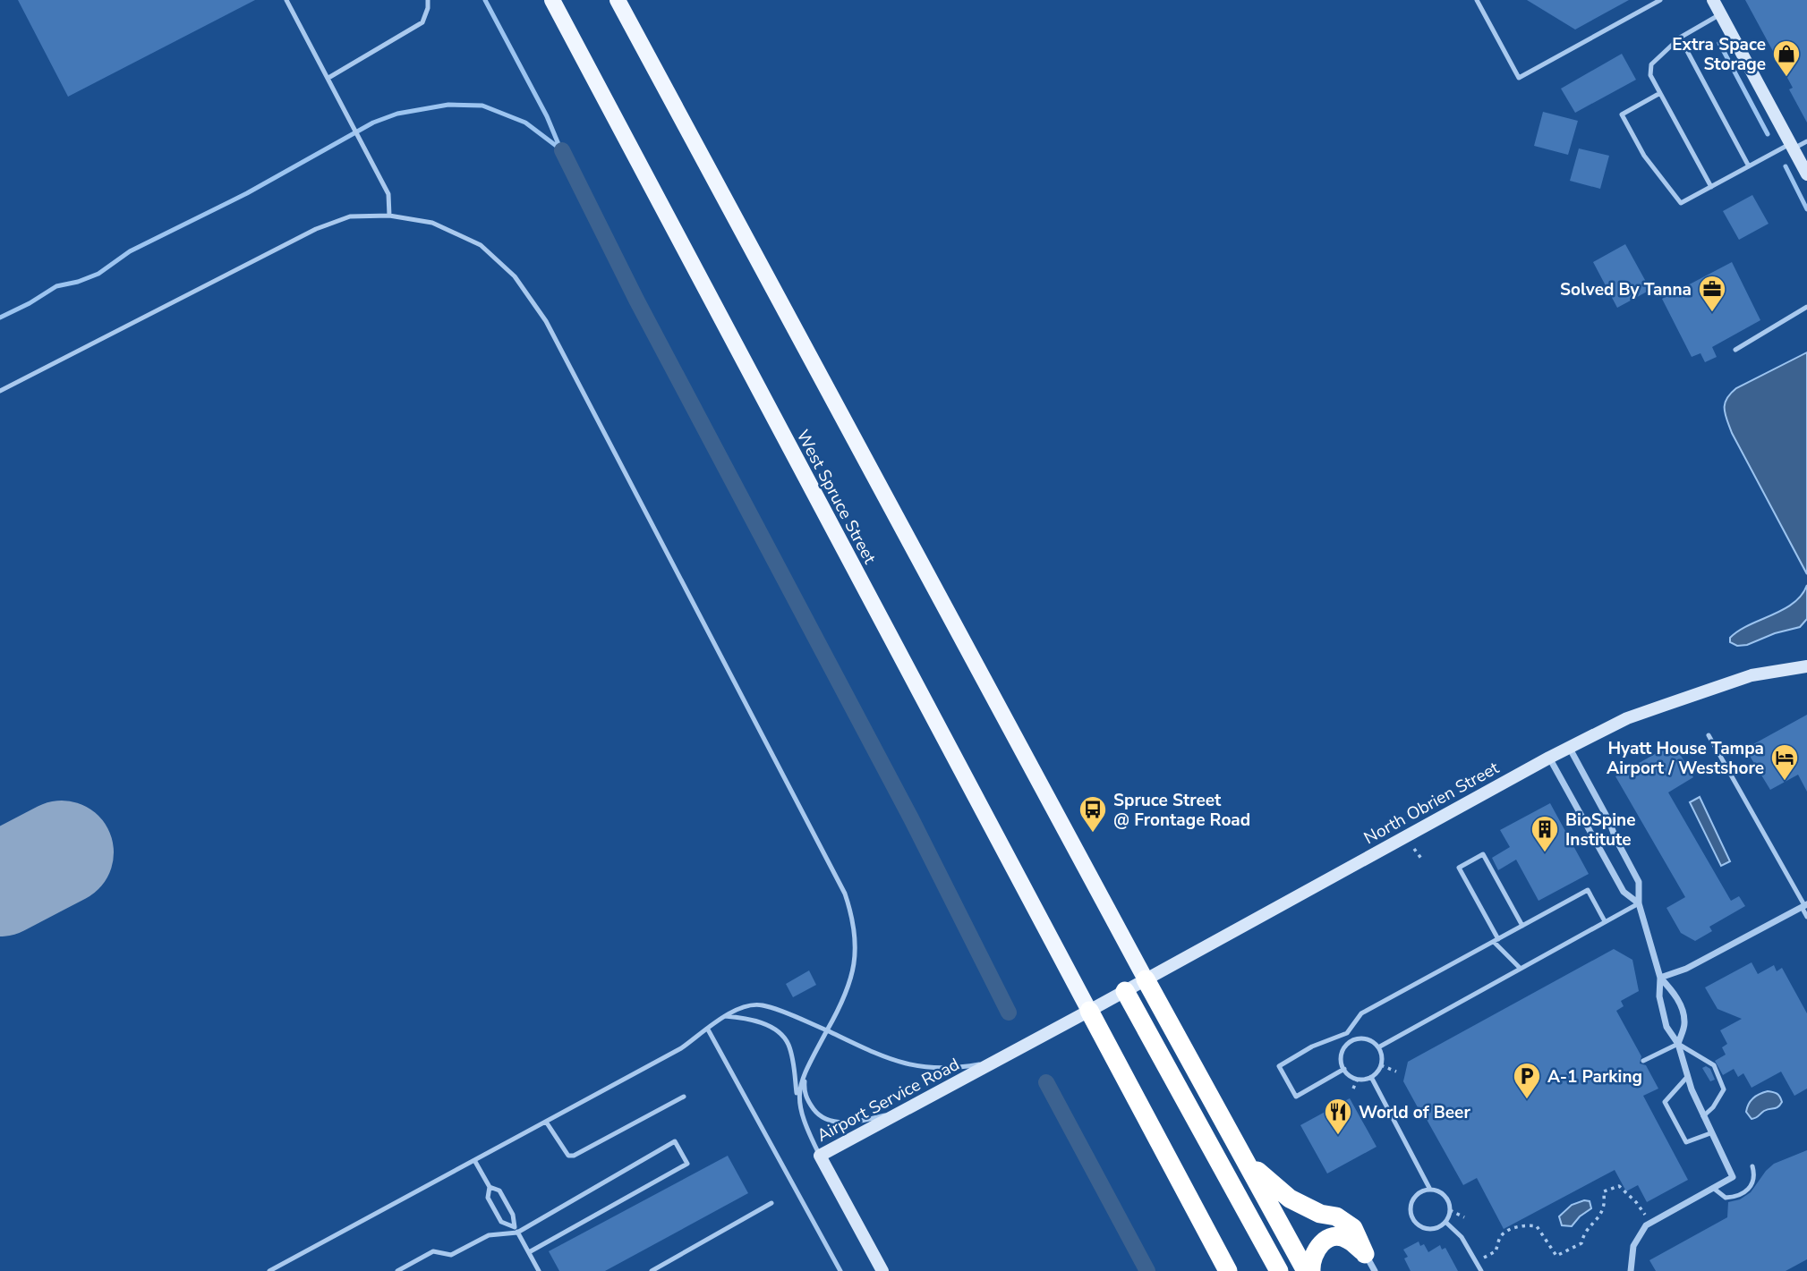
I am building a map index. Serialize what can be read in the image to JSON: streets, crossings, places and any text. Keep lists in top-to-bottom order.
{
  "streets": {
    "main road": ["West Spruce Street"],
    "street": ["North Obrien Street", "Airport Service Road"]
  },
  "crossings": [
    ["West Spruce Street", "North Obrien Street"],
    ["West Spruce Street", "Airport Service Road"],
    ["North Obrien Street", "Airport Service Road"]
  ],
  "places": {
    "shop": ["Extra Space Storage"],
    "office": ["Solved By Tanna"],
    "hotel": ["Hyatt House Tampa Airport / Westshore"],
    "bus stop": ["Spruce Street @ Frontage Road"],
    "building": ["BioSpine Institute"],
    "parking": ["A-1 Parking"],
    "restaurant": ["World of Beer"]
  }
}
